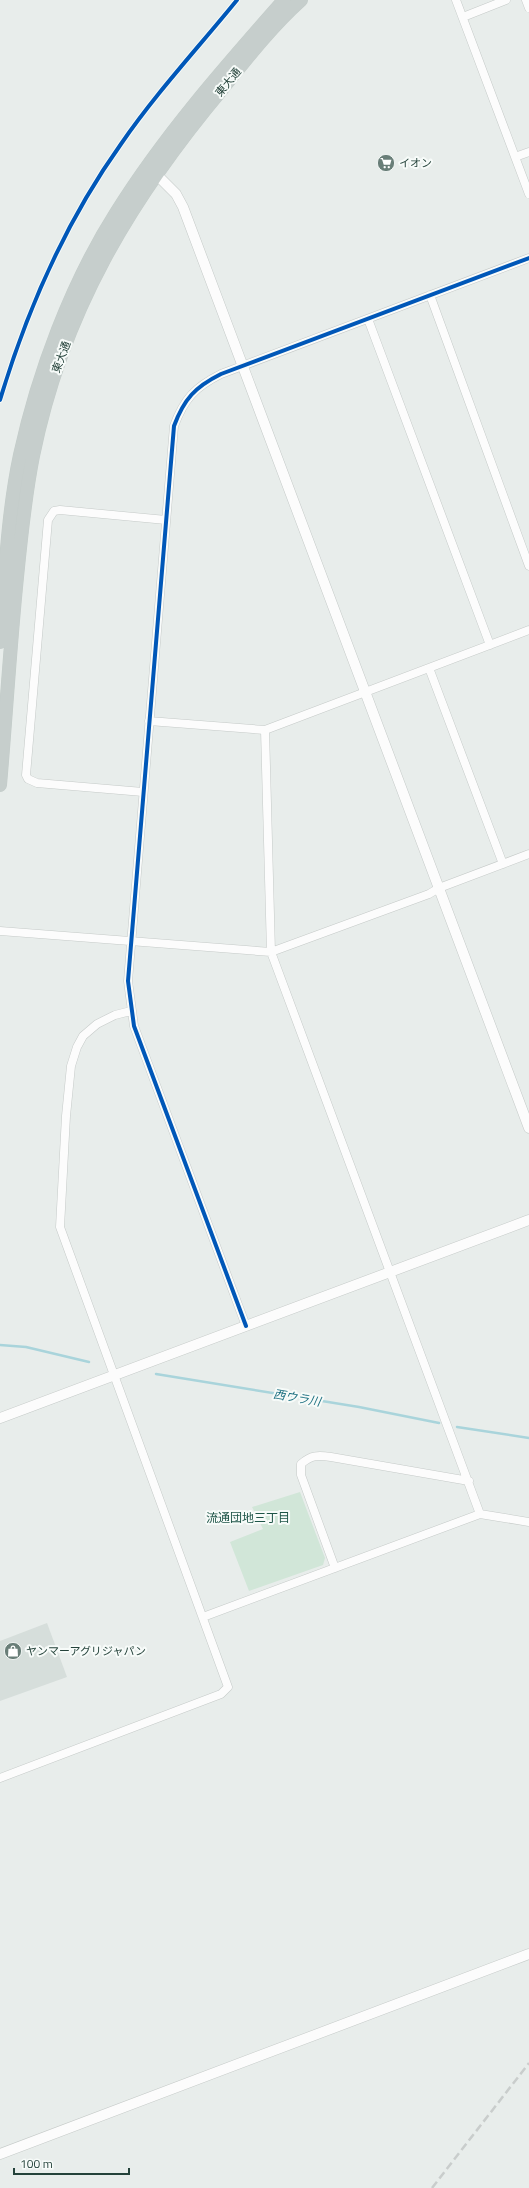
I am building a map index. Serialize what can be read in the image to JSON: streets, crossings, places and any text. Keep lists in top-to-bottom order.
{
  "streets": {
    "highway": ["東大通"]
  },
  "districts": ["流通団地三丁目"],
  "water": ["西ウラ川"],
  "places": {
    "supermarket": ["イオン"],
    "shop": ["ヤンマーアグリジャパン"]
  },
  "scale_bar": "100 m"
}
